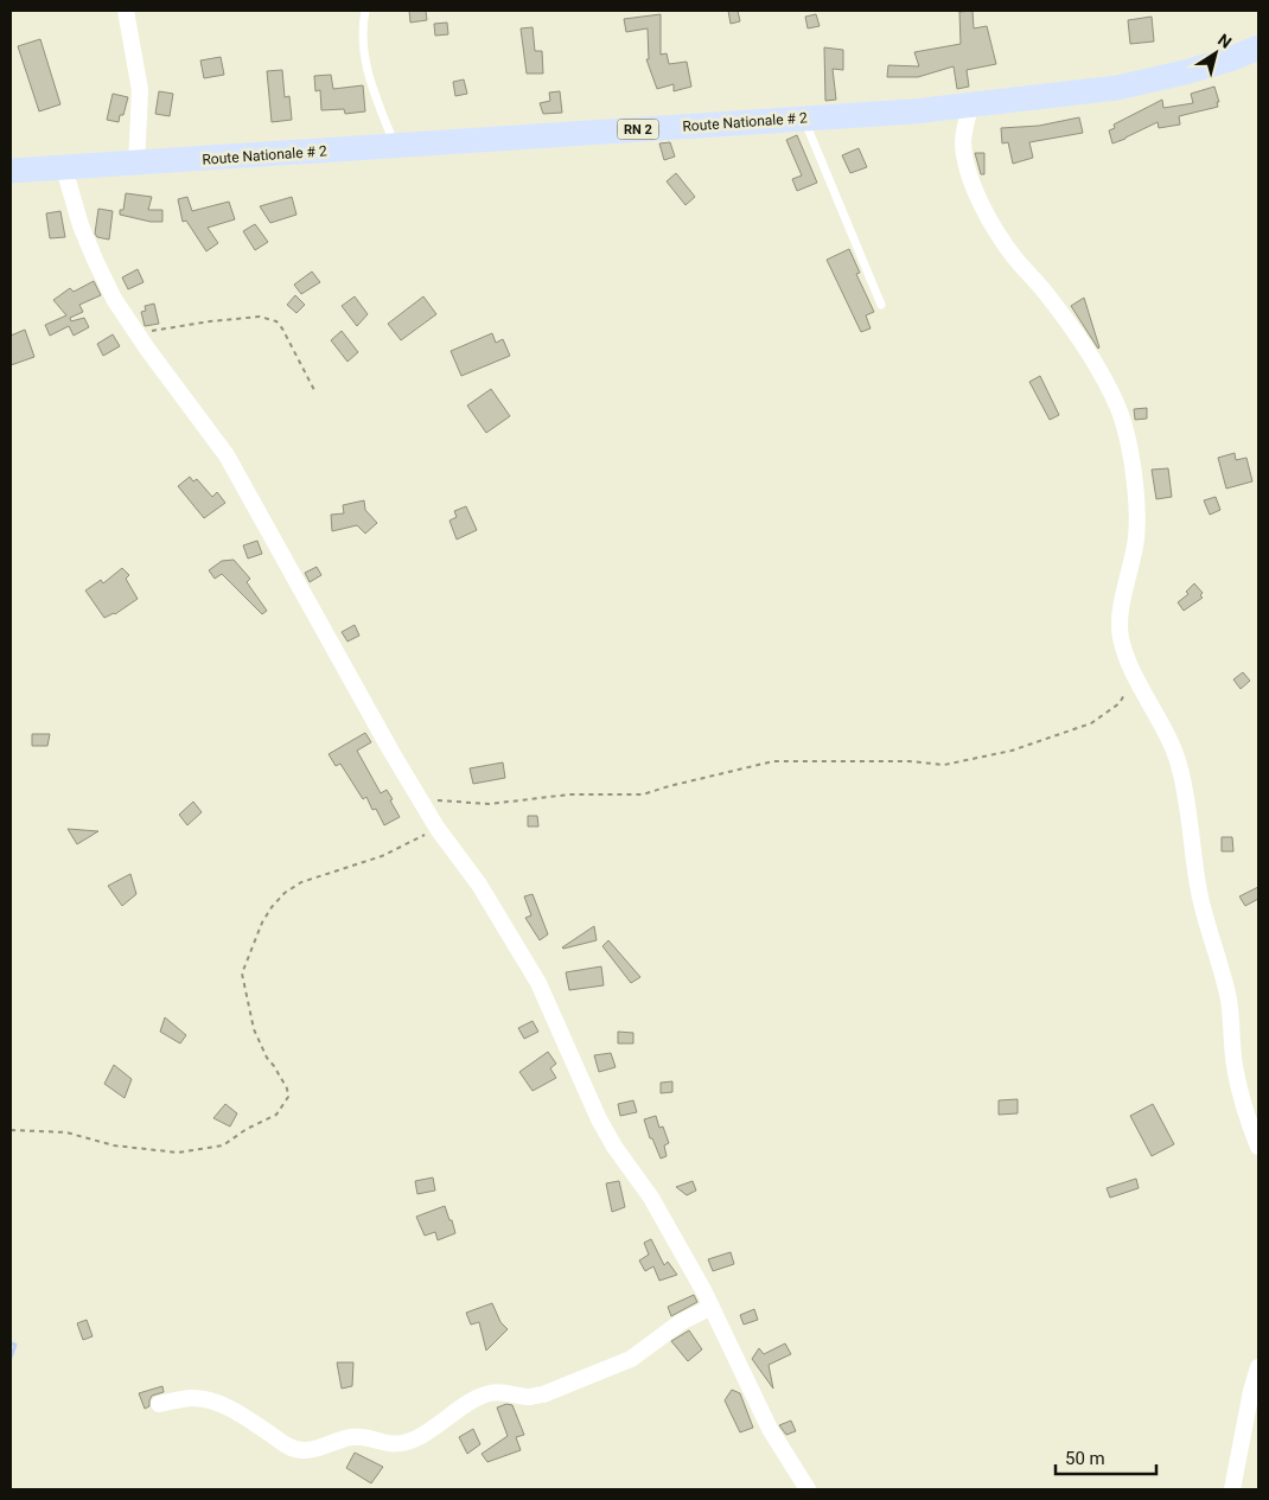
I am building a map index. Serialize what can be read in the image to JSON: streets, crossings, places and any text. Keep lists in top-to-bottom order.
{
  "streets": {
    "main road": ["Route Nationale # 2", "RN 2"]
  },
  "scale_bar": "50 m",
  "north": "top right"
}
